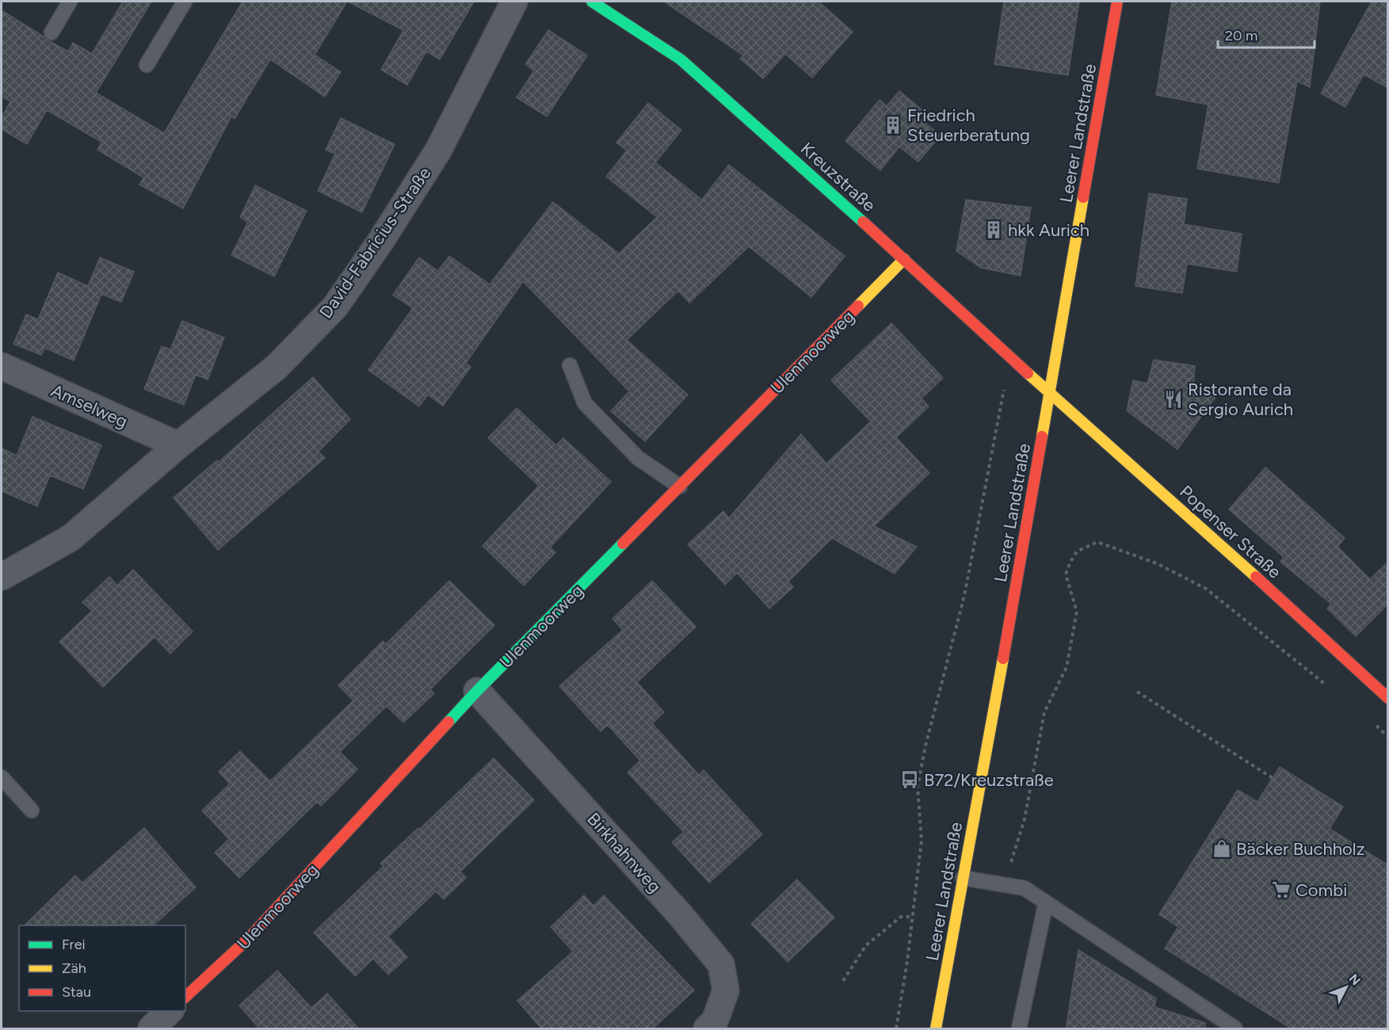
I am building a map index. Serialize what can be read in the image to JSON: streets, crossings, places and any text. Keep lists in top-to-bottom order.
{
  "streets": {
    "street": [
      "Leerer Landstraße",
      "Kreuzstraße",
      "David-Fabricius-Straße",
      "Ulenmoorweg",
      "Amselweg",
      "Popenser Straße",
      "Birkhahnweg"
    ]
  },
  "crossings": [
    ["Leerer Landstraße", "Kreuzstraße"],
    ["Leerer Landstraße", "Popenser Straße"],
    ["Kreuzstraße", "Ulenmoorweg"],
    ["Kreuzstraße", "Popenser Straße"],
    ["David-Fabricius-Straße", "Amselweg"],
    ["Ulenmoorweg", "Birkhahnweg"]
  ],
  "places": {
    "building": ["Friedrich Steuerberatung", "hkk Aurich"],
    "restaurant": ["Ristorante da Sergio Aurich"],
    "bus stop": ["B72/Kreuzstraße"],
    "shop": ["Bäcker Buchholz"],
    "supermarket": ["Combi"]
  },
  "legend": ["Frei", "Zäh", "Stau"],
  "scale_bar": "20 m",
  "north": "top right"
}
